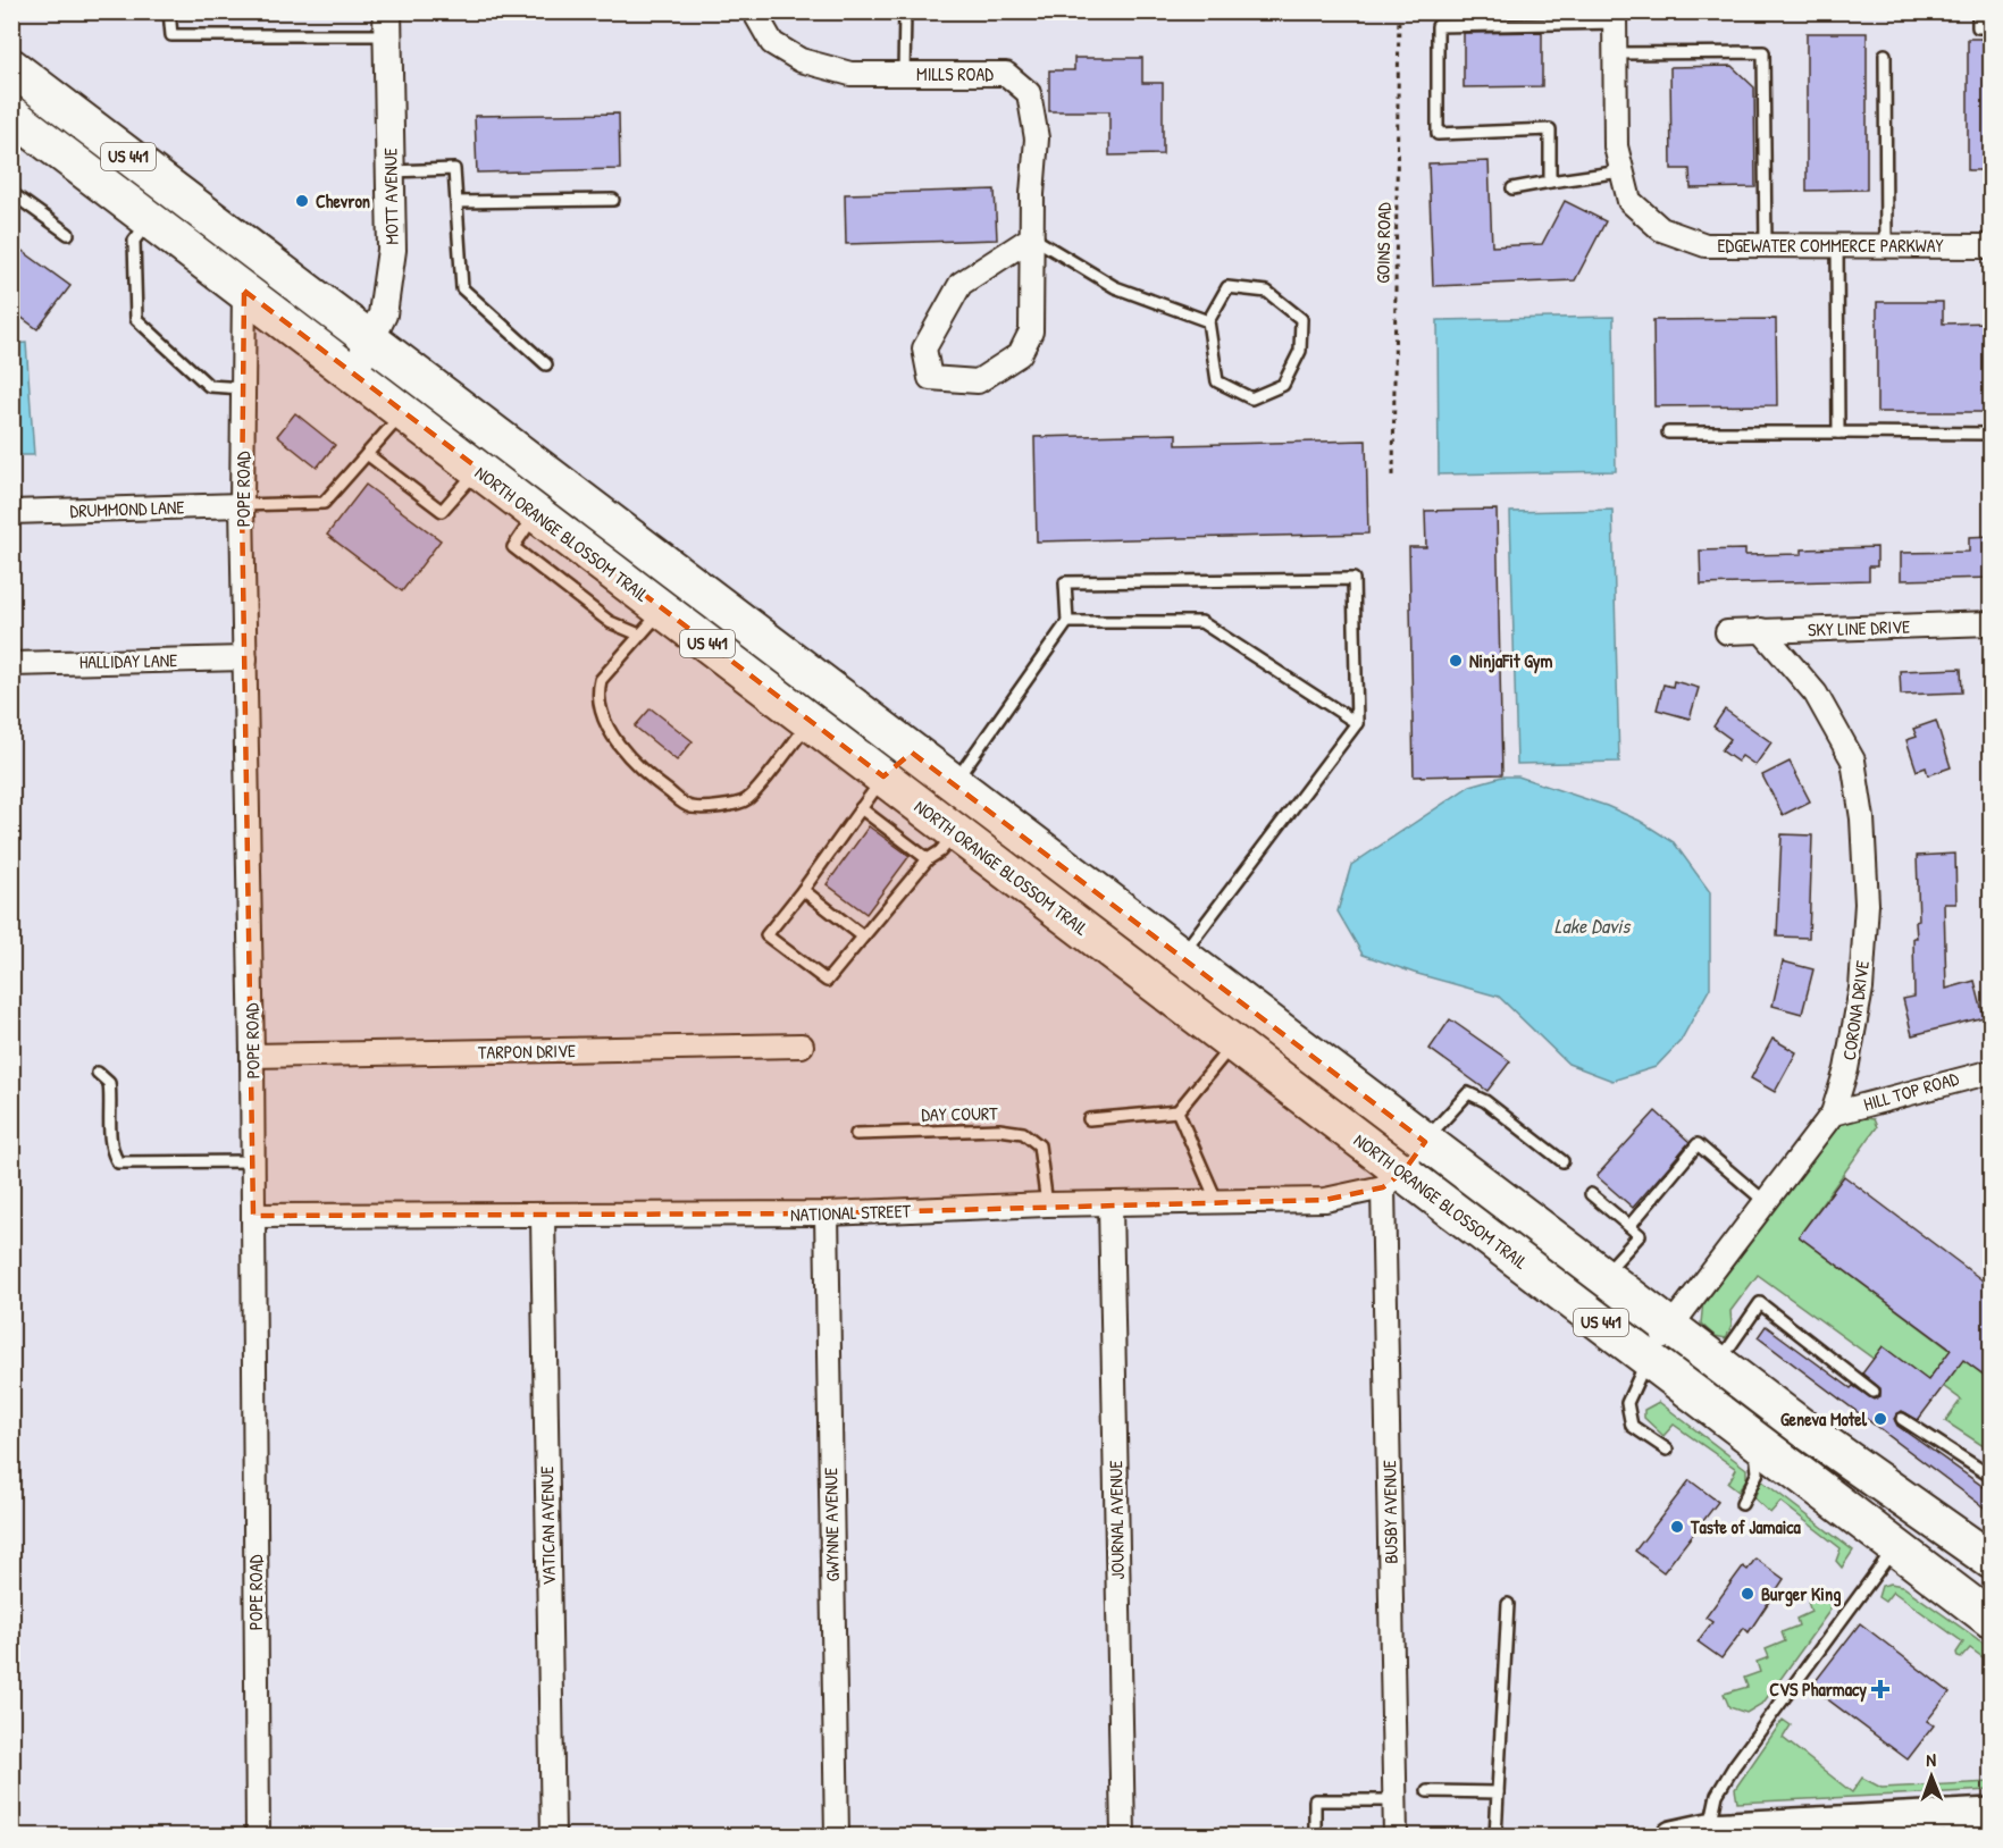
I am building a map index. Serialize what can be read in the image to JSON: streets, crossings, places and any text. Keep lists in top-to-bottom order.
{
  "streets": {
    "main road": ["US 441", "NORTH ORANGE BLOSSOM TRAIL"],
    "street": [
      "MILLS ROAD",
      "MOTT AVENUE",
      "EDGEWATER COMMERCE PARKWAY",
      "POPE ROAD",
      "DRUMMOND LANE",
      "SKY LINE DRIVE",
      "HALLIDAY LANE",
      "CORONA DRIVE",
      "TARPON DRIVE",
      "HILL TOP ROAD",
      "NATIONAL STREET",
      "BUSBY AVENUE",
      "JOURNAL AVENUE",
      "GWYNNE AVENUE",
      "VATICAN AVENUE"
    ],
    "lane": ["DAY COURT"],
    "path": ["GOINS ROAD"]
  },
  "crossings": [
    ["MOTT AVENUE", "NORTH ORANGE BLOSSOM TRAIL"],
    ["POPE ROAD", "DRUMMOND LANE"],
    ["POPE ROAD", "NORTH ORANGE BLOSSOM TRAIL"],
    ["POPE ROAD", "HALLIDAY LANE"],
    ["POPE ROAD", "TARPON DRIVE"],
    ["POPE ROAD", "NATIONAL STREET"],
    ["NORTH ORANGE BLOSSOM TRAIL", "CORONA DRIVE"],
    ["NORTH ORANGE BLOSSOM TRAIL", "NATIONAL STREET"],
    ["NORTH ORANGE BLOSSOM TRAIL", "BUSBY AVENUE"],
    ["SKY LINE DRIVE", "CORONA DRIVE"],
    ["CORONA DRIVE", "HILL TOP ROAD"],
    ["DAY COURT", "NATIONAL STREET"],
    ["NATIONAL STREET", "BUSBY AVENUE"],
    ["NATIONAL STREET", "JOURNAL AVENUE"],
    ["NATIONAL STREET", "GWYNNE AVENUE"],
    ["NATIONAL STREET", "VATICAN AVENUE"]
  ],
  "water": ["Lake Davis"],
  "places": {
    "other": [
      "Chevron",
      "NinjaFit Gym",
      "Geneva Motel",
      "Taste of Jamaica",
      "Burger King"
    ],
    "health": ["CVS Pharmacy"]
  },
  "north": "top"
}
